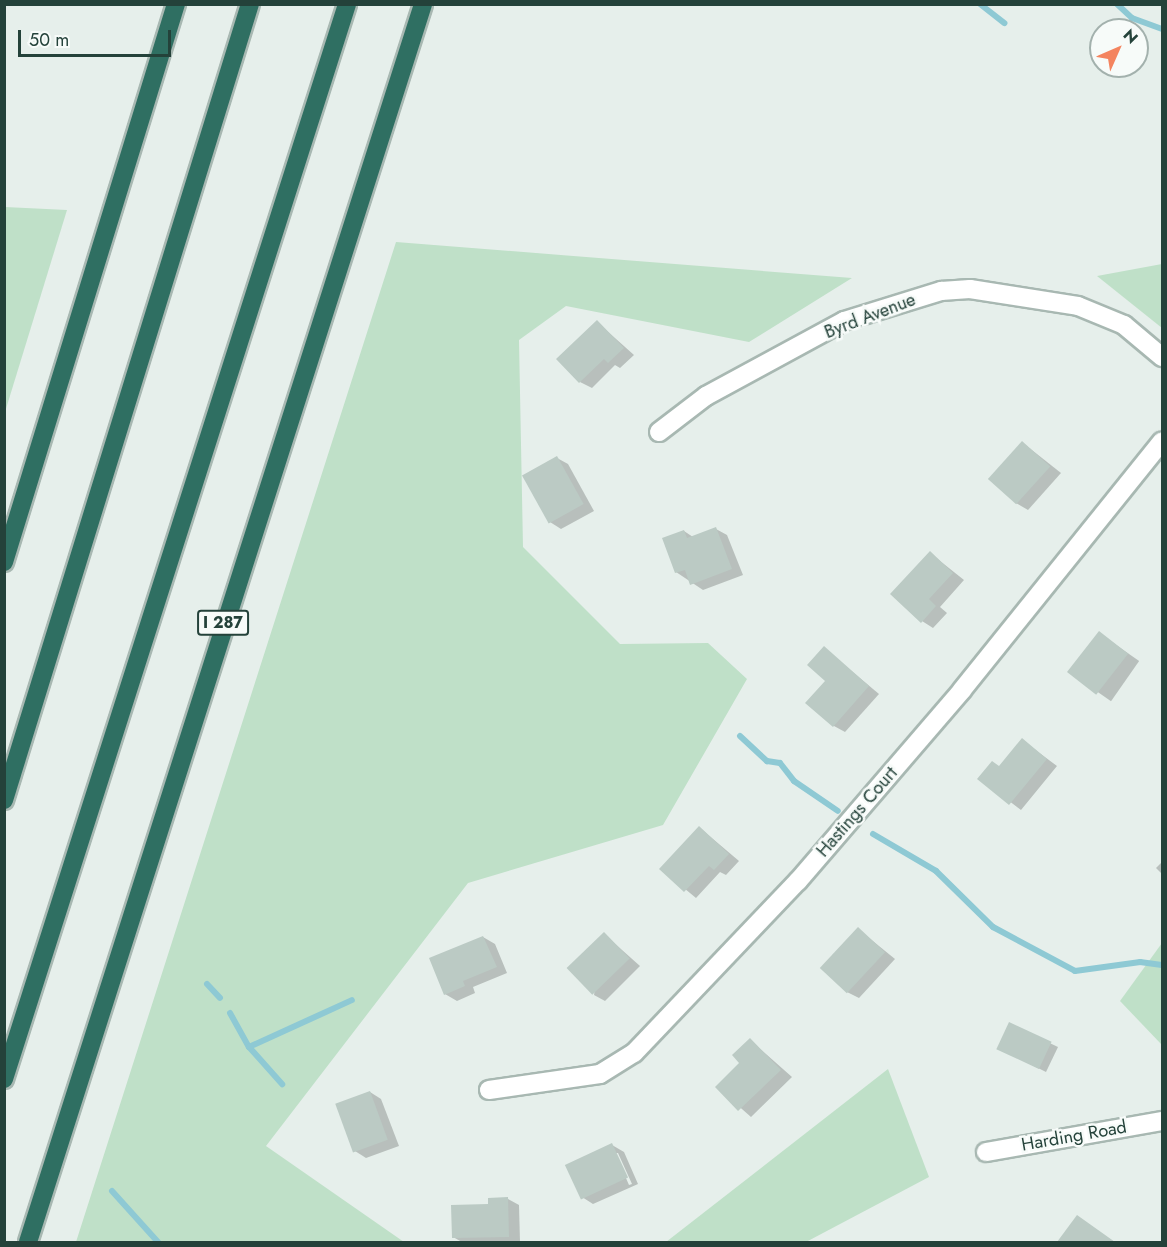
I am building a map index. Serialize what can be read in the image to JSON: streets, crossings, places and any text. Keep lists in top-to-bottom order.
{
  "streets": {
    "highway": ["I 287"],
    "street": ["Byrd Avenue", "Hastings Court", "Harding Road"]
  },
  "scale_bar": "50 m",
  "north": "top right"
}
